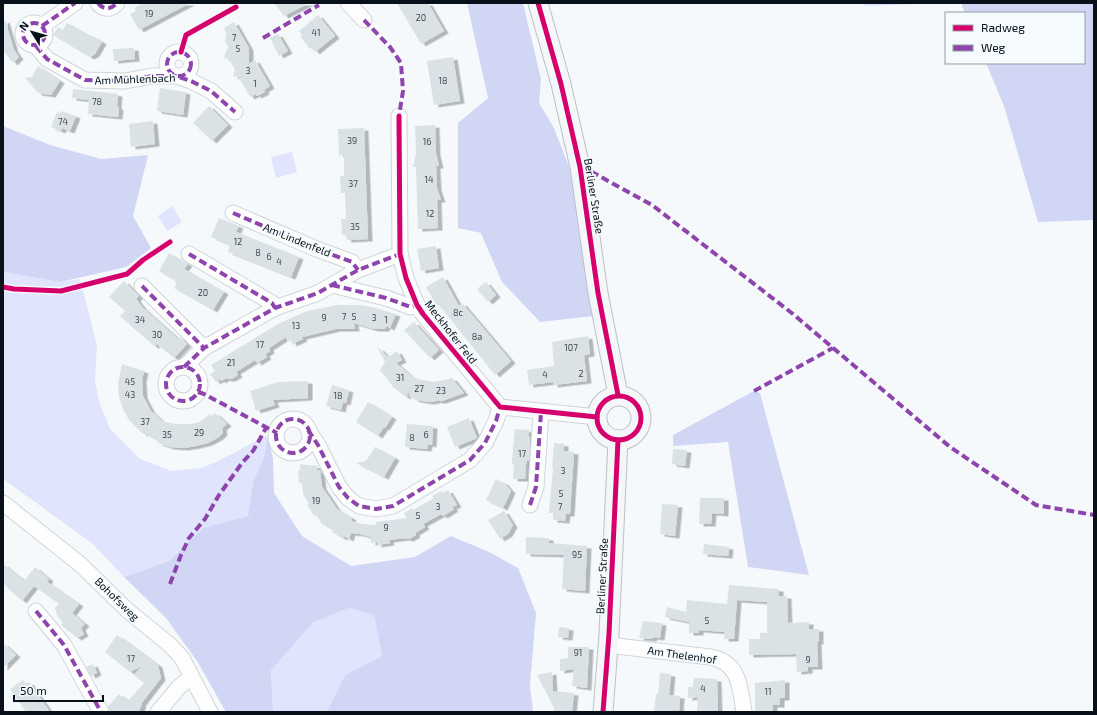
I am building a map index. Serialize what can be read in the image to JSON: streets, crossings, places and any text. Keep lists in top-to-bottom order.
{
  "streets": {
    "main road": ["Berliner Straße"],
    "street": [
      "Am Mühlenbach",
      "Am Lindenfeld",
      "Meckhofer Feld",
      "Bohofsweg",
      "Am Thelenhof"
    ]
  },
  "crossings": [
    ["Berliner Straße", "Am Thelenhof"]
  ],
  "house_numbers": [
    "19",
    "20",
    "41",
    "7",
    "5",
    "3",
    "18",
    "1",
    "78",
    "74",
    "39",
    "16",
    "14",
    "37",
    "12",
    "35",
    "12",
    "8",
    "6",
    "4",
    "20",
    "8c",
    "7",
    "5",
    "9",
    "3",
    "34",
    "1",
    "13",
    "30",
    "8a",
    "17",
    "107",
    "21",
    "2",
    "4",
    "31",
    "45",
    "27",
    "23",
    "43",
    "18",
    "37",
    "29",
    "35",
    "6",
    "8",
    "17",
    "3",
    "5",
    "19",
    "3",
    "7",
    "5",
    "9",
    "95",
    "5",
    "91",
    "17",
    "9",
    "4",
    "11"
  ],
  "legend": ["Radweg", "Weg"],
  "scale_bar": "50 m",
  "north": "top left"
}
